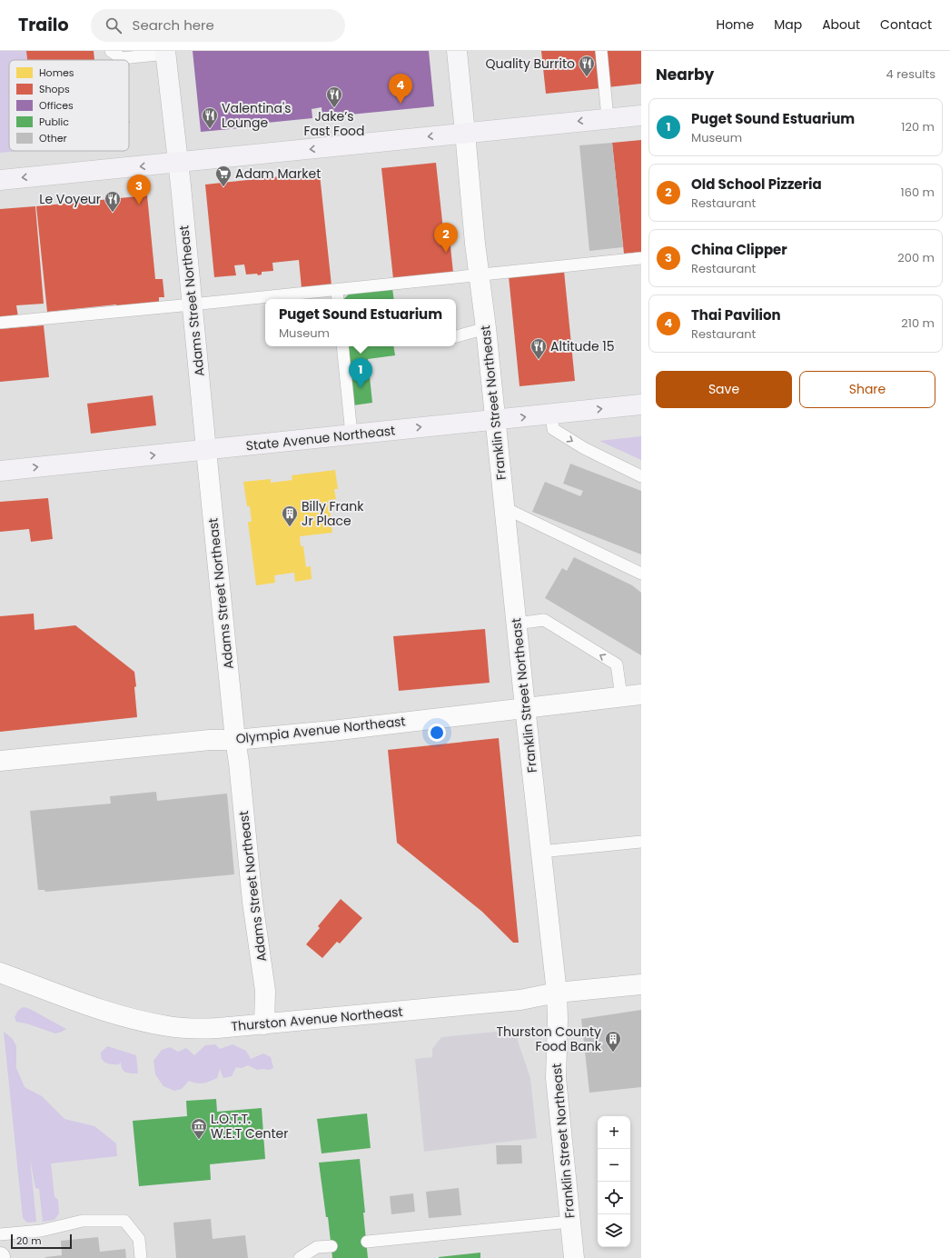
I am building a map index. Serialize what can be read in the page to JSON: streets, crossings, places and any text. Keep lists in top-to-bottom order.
{
  "streets": {
    "main road": ["State Avenue Northeast"],
    "street": [
      "Adams Street Northeast",
      "Franklin Street Northeast",
      "Olympia Avenue Northeast",
      "Thurston Avenue Northeast"
    ]
  },
  "crossings": [
    ["Adams Street Northeast", "State Avenue Northeast"],
    ["Adams Street Northeast", "Olympia Avenue Northeast"],
    ["Adams Street Northeast", "Thurston Avenue Northeast"],
    ["Franklin Street Northeast", "State Avenue Northeast"],
    ["Franklin Street Northeast", "Olympia Avenue Northeast"],
    ["Franklin Street Northeast", "Thurston Avenue Northeast"]
  ],
  "one_way": ["State Avenue Northeast"],
  "places": {
    "restaurant": [
      "Quality Burrito",
      "Jake’s Fast Food",
      "Valentina's Lounge",
      "Le Voyeur",
      "Altitude 15"
    ],
    "supermarket": ["Adam Market"],
    "building": ["Billy Frank Jr Place", "Thurston County Food Bank"],
    "museum": ["L.O.T.T. W.E.T Center"]
  },
  "legend": [
    "Homes",
    "Shops",
    "Offices",
    "Public",
    "Other"
  ],
  "scale_bar": "20 m",
  "page": {
    "header": "Trailo",
    "search": "Search here",
    "nav": [
      "Home",
      "Map",
      "About",
      "Contact"
    ],
    "heading": ["Nearby", "4 results"],
    "pins": [
      "4",
      "3",
      "2",
      "1"
    ],
    "list": [
      {
        "mark": "1",
        "name": "Puget Sound Estuarium",
        "note": "Museum",
        "value": "120 m"
      },
      {
        "mark": "2",
        "name": "Old School Pizzeria",
        "note": "Restaurant",
        "value": "160 m"
      },
      {
        "mark": "3",
        "name": "China Clipper",
        "note": "Restaurant",
        "value": "200 m"
      },
      {
        "mark": "4",
        "name": "Thai Pavilion",
        "note": "Restaurant",
        "value": "210 m"
      }
    ],
    "popup": ["Puget Sound Estuarium", "Museum"],
    "buttons": ["Save", "Share"],
    "map_buttons": ["+", "−"],
    "scale": "20 m"
  }
}
